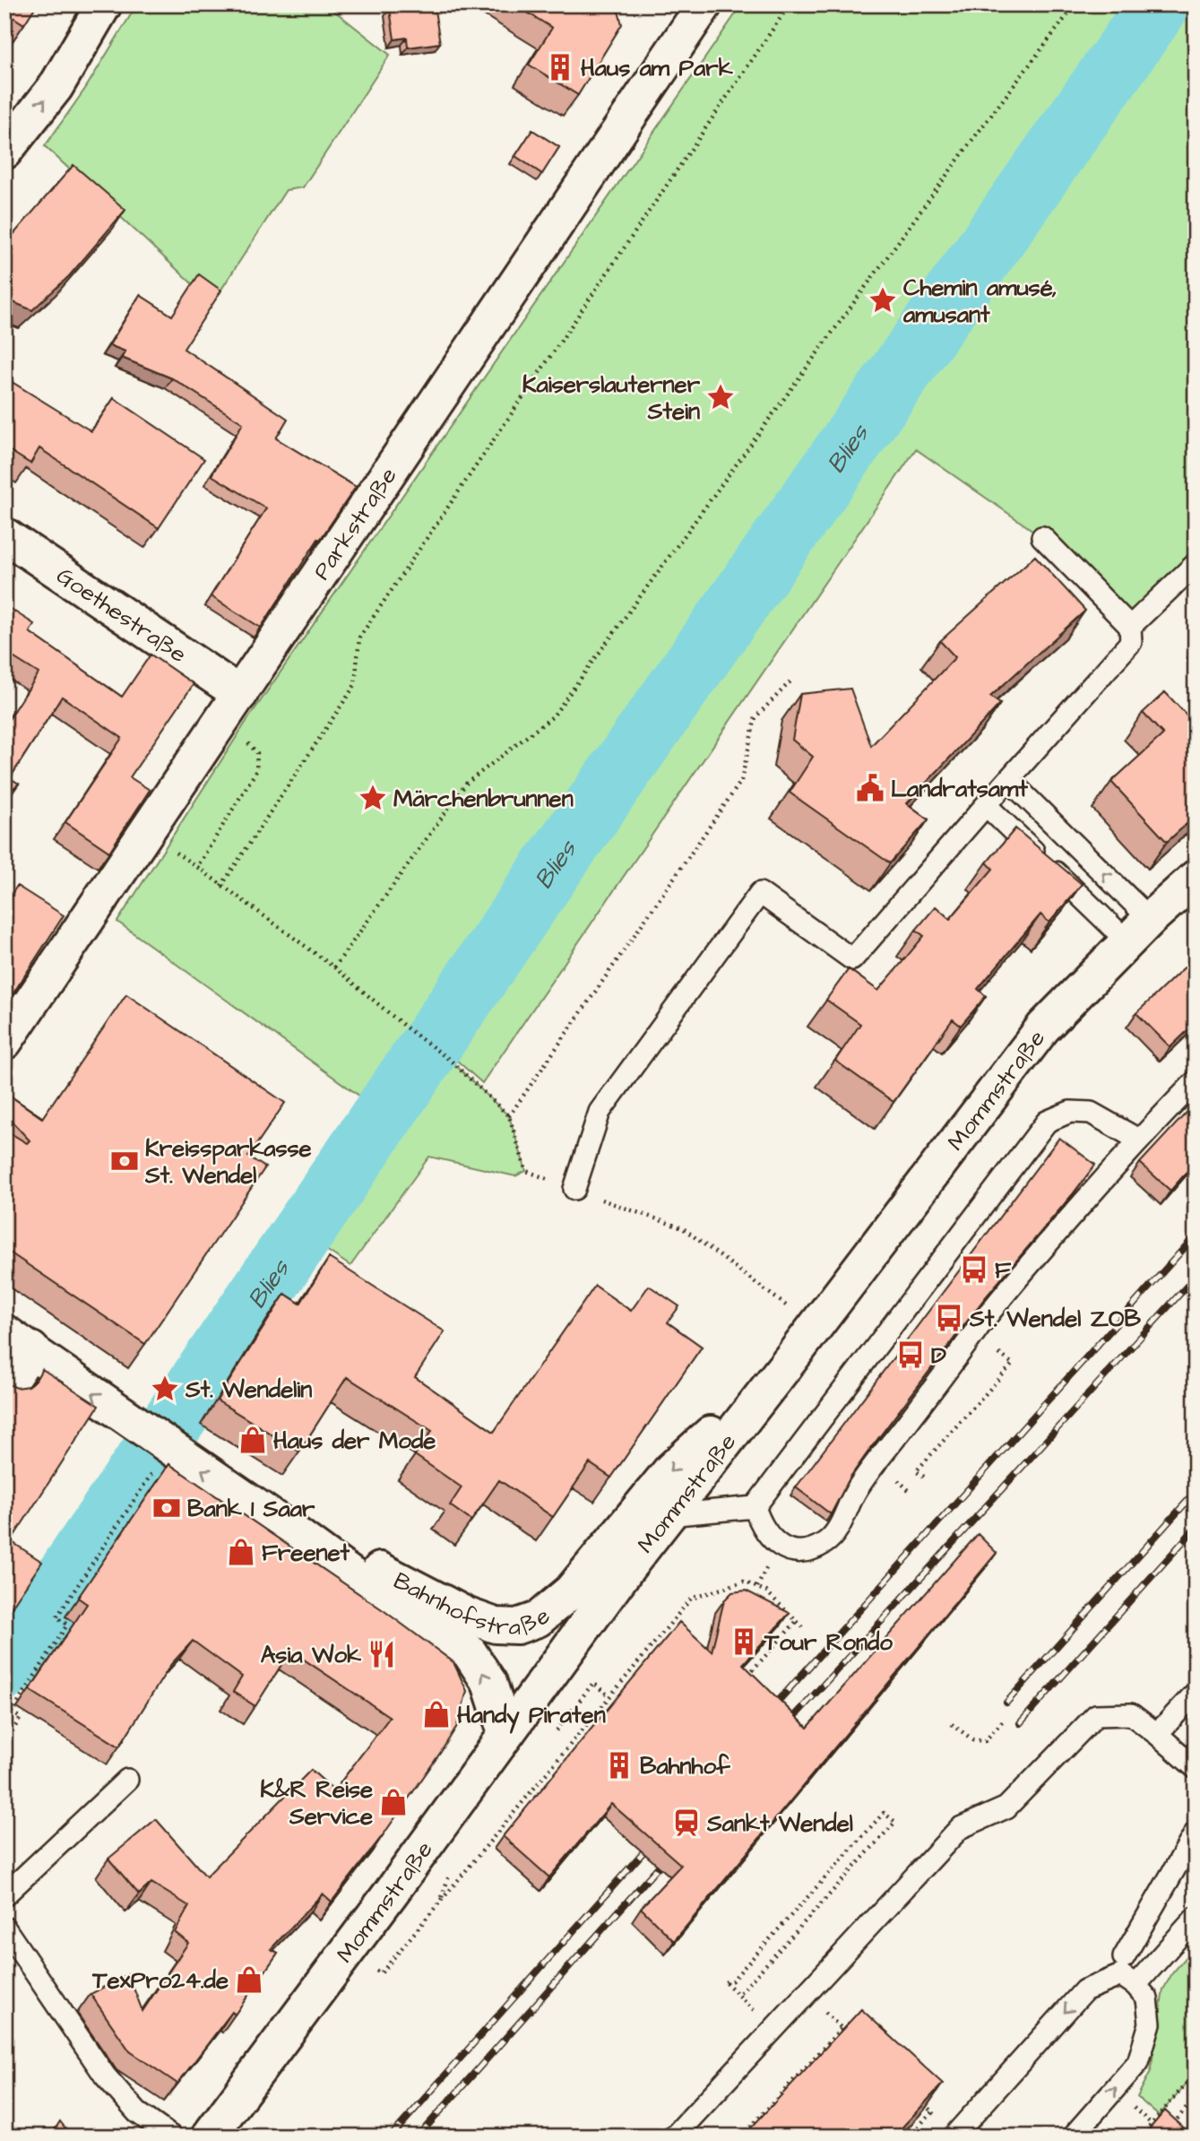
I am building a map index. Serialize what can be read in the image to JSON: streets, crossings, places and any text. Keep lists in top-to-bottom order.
{
  "streets": {
    "main road": [
      "Parkstraße",
      "Goethestraße",
      "Mommstraße",
      "Bahnhofstraße"
    ]
  },
  "crossings": [
    ["Parkstraße", "Goethestraße"],
    ["Mommstraße", "Bahnhofstraße"]
  ],
  "water": ["Blies"],
  "places": {
    "building": ["Haus am Park", "Tour Rondo", "Bahnhof"],
    "place": [
      "Chemin amusé, amusant",
      "Kaiserslauterner Stein",
      "Märchenbrunnen",
      "St. Wendelin"
    ],
    "public building": ["Landratsamt"],
    "bank": ["Kreissparkasse St. Wendel", "Bank 1 Saar"],
    "bus stop": ["F", "St. Wendel ZOB", "D"],
    "shop": [
      "Haus der Mode",
      "Freenet",
      "Handy Piraten",
      "K&R Reise Service",
      "TexPro24.de"
    ],
    "restaurant": ["Asia Wok"],
    "station": ["Sankt Wendel"]
  }
}
